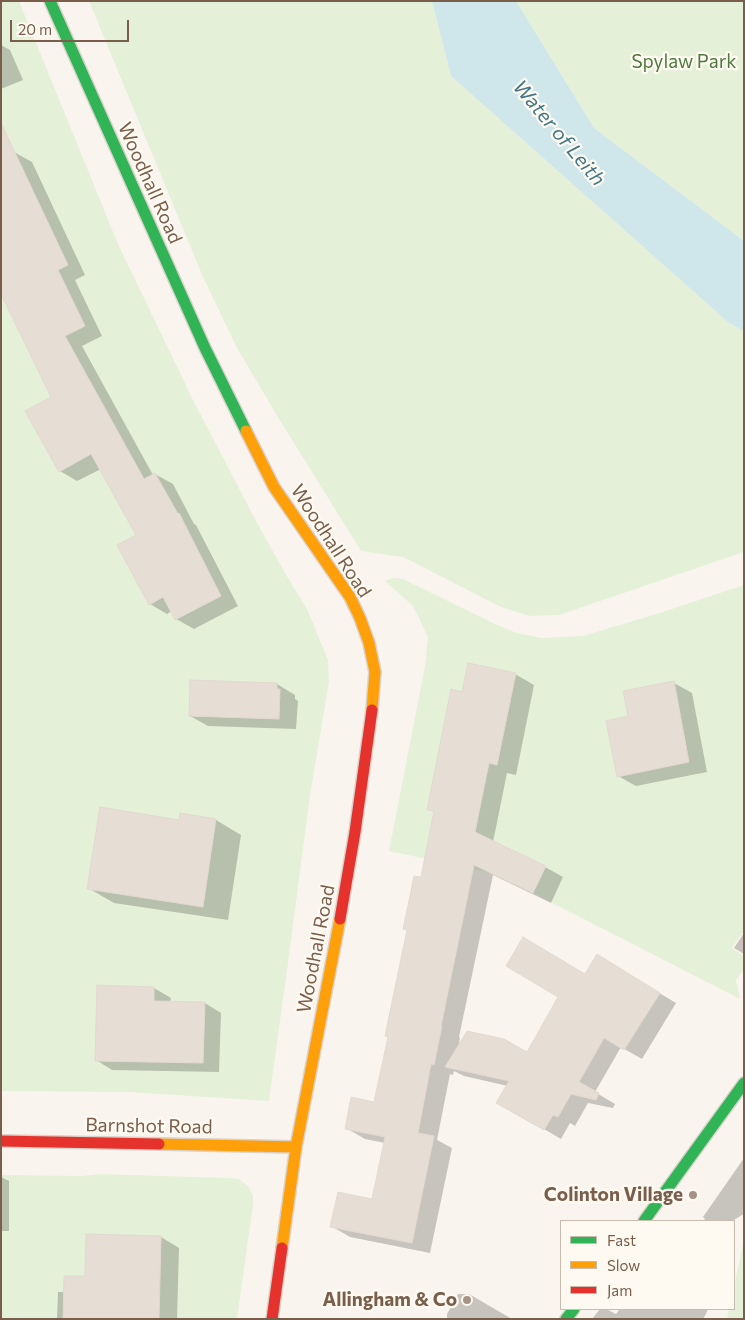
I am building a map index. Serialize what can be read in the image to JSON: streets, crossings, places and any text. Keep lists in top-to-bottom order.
{
  "streets": {
    "street": ["Woodhall Road", "Barnshot Road"]
  },
  "crossings": [
    ["Woodhall Road", "Barnshot Road"]
  ],
  "water": ["Water of Leith"],
  "parks": ["Spylaw Park"],
  "places": ["Colinton Village", "Allingham & Co"],
  "legend": ["Fast", "Slow", "Jam"],
  "scale_bar": "20 m"
}
